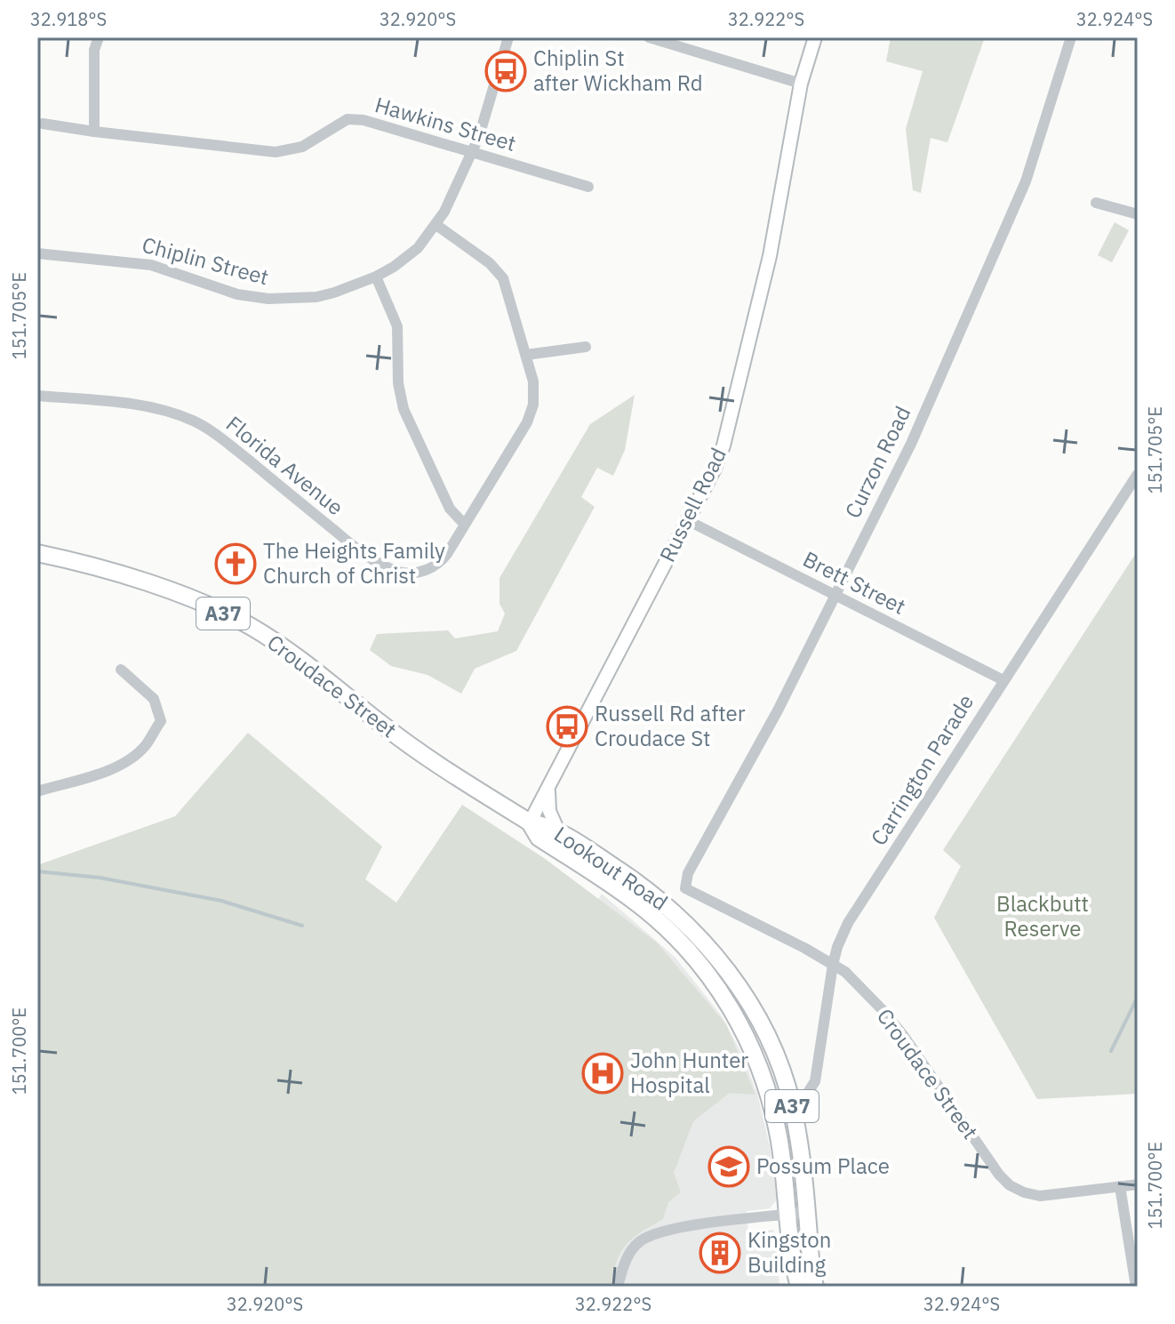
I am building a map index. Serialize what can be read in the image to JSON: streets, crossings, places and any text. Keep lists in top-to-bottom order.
{
  "streets": {
    "highway": ["A37", "Croudace Street", "Lookout Road"],
    "main road": ["Russell Road"],
    "street": [
      "Hawkins Street",
      "Chiplin Street",
      "Curzon Road",
      "Florida Avenue",
      "Brett Street",
      "Carrington Parade"
    ]
  },
  "crossings": [
    ["Hawkins Street", "Chiplin Street"],
    ["Chiplin Street", "Florida Avenue"],
    ["Curzon Road", "Brett Street"],
    ["Curzon Road", "Croudace Street"],
    ["Russell Road", "Brett Street"],
    ["Russell Road", "Croudace Street"],
    ["Russell Road", "Lookout Road"],
    ["Brett Street", "Carrington Parade"],
    ["Croudace Street", "Carrington Parade"],
    ["Croudace Street", "Lookout Road"],
    ["Carrington Parade", "Lookout Road"]
  ],
  "parks": ["Blackbutt Reserve"],
  "places": {
    "bus stop": ["Chiplin St after Wickham Rd", "Russell Rd after Croudace St"],
    "church": ["The Heights Family Church of Christ"],
    "hospital": ["John Hunter Hospital"],
    "school or university": ["Possum Place"],
    "building": ["Kingston Building"]
  },
  "coordinates": [
    "32.918°S",
    "32.920°S",
    "32.922°S",
    "32.924°S",
    "151.705°E",
    "151.700°E"
  ]
}
